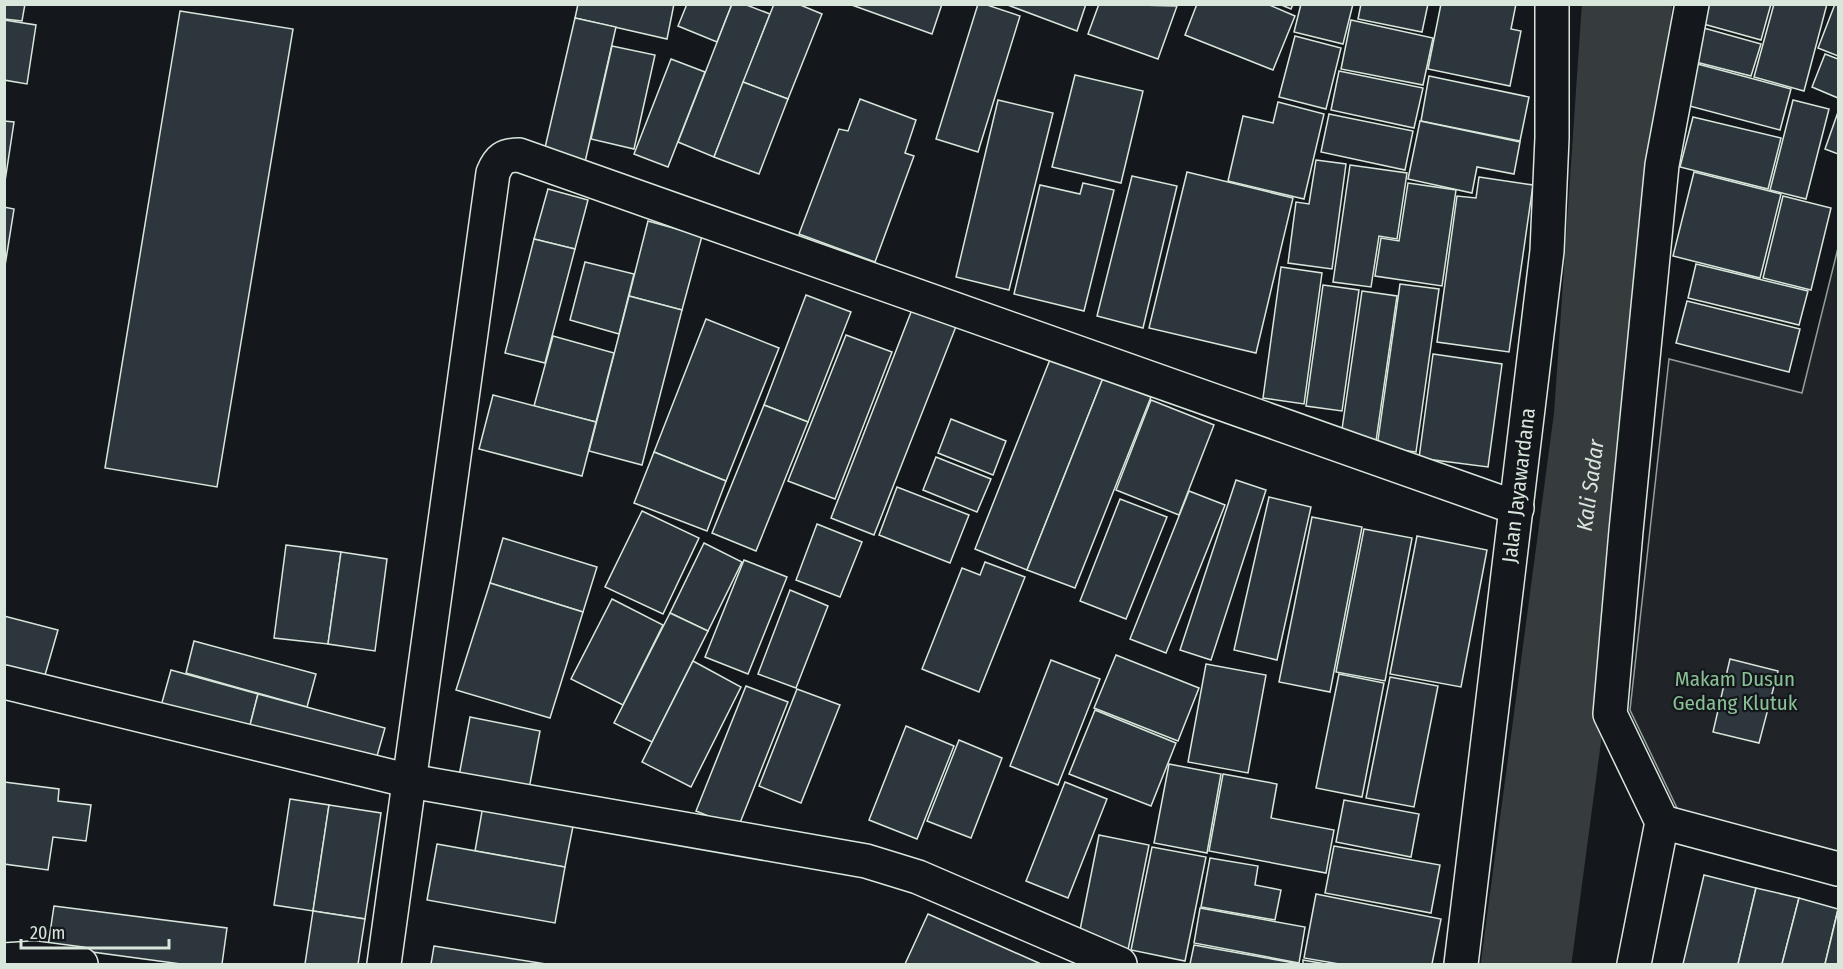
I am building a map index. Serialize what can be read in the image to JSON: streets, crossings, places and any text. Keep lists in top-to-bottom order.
{
  "streets": {
    "street": ["Jalan Jayawardana"]
  },
  "water": ["Kali Sadar"],
  "parks": ["Makam Dusun Gedang Klutuk"],
  "scale_bar": "20 m"
}
